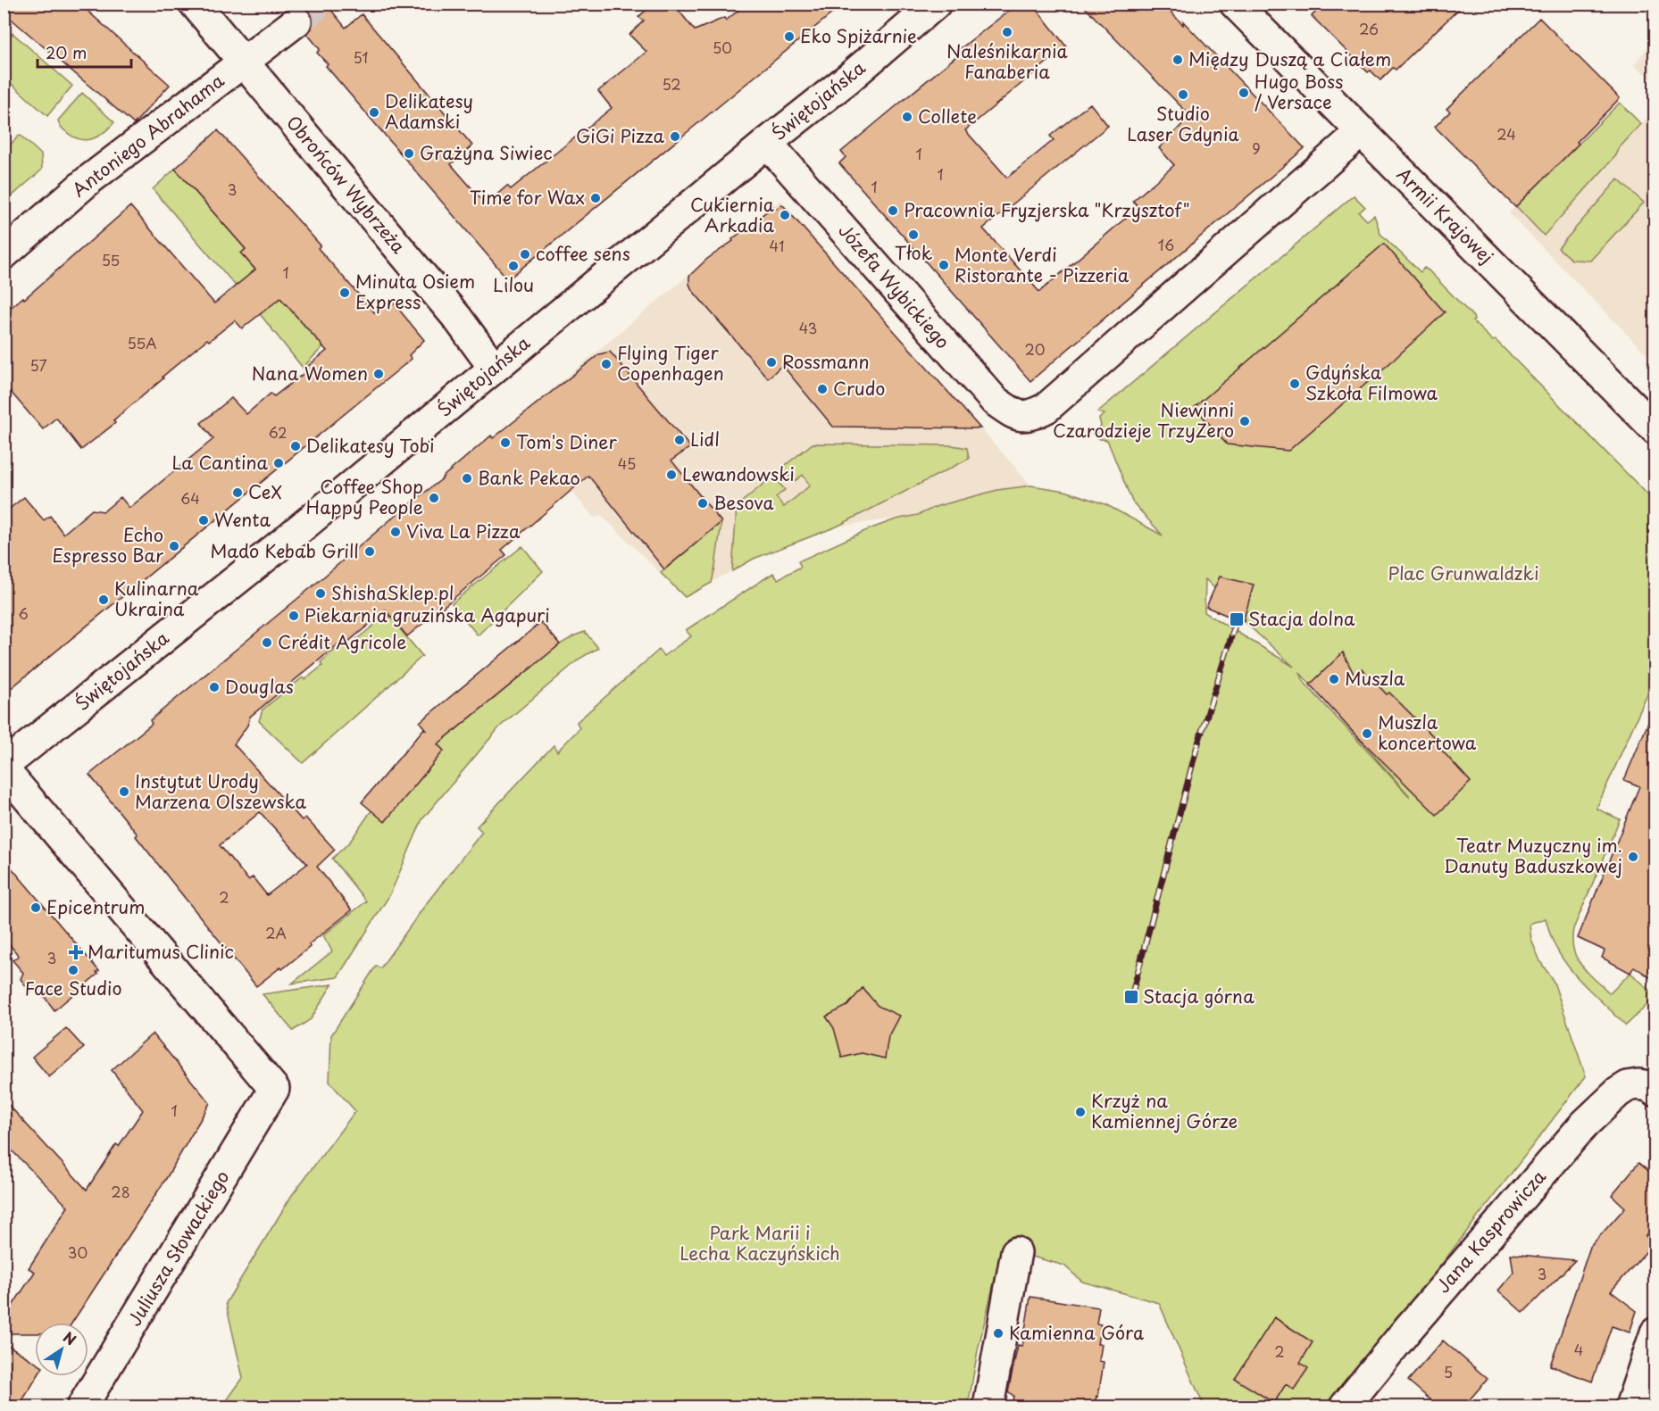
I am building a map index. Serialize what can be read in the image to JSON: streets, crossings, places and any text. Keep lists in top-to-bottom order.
{
  "streets": {
    "street": [
      "Świętojańska",
      "Antoniego Abrahama",
      "Obrońców Wybrzeża",
      "Armii Krajowej",
      "Józefa Wybickiego",
      "Jana Kasprowicza",
      "Juliusza Słowackiego"
    ]
  },
  "crossings": [
    ["Świętojańska", "Obrońców Wybrzeża"],
    ["Świętojańska", "Józefa Wybickiego"],
    ["Świętojańska", "Juliusza Słowackiego"],
    ["Antoniego Abrahama", "Obrońców Wybrzeża"],
    ["Armii Krajowej", "Józefa Wybickiego"]
  ],
  "parks": ["Plac Grunwaldzki", "Park Marii i Lecha Kaczyńskich"],
  "places": {
    "other": [
      "Naleśnikarnia Fanaberia",
      "Eko Spiżarnie",
      "Między Duszą a Ciałem",
      "Hugo Boss / Versace",
      "Studio Laser Gdynia",
      "Delikatesy Adamski",
      "Collete",
      "GiGi Pizza",
      "Grażyna Siwiec",
      "Time for Wax",
      "Pracownia Fryzjerska \"Krzysztof\"",
      "Cukiernia Arkadia",
      "Tłok",
      "coffee sens",
      "Monte Verdi Ristorante - Pizzeria",
      "Lilou",
      "Minuta Osiem Express",
      "Rossmann",
      "Flying Tiger Copenhagen",
      "Nana Women",
      "Gdyńska Szkoła Filmowa",
      "Crudo",
      "Niewinni Czarodzieje TrzyZero",
      "Lidl",
      "Tom's Diner",
      "Delikatesy Tobi",
      "La Cantina",
      "Lewandowski",
      "Bank Pekao",
      "CeX",
      "Coffee Shop Happy People",
      "Besova",
      "Wenta",
      "Viva La Pizza",
      "Echo Espresso Bar",
      "Mado Kebab Grill",
      "ShishaSklep.pl",
      "Kulinarna Ukraina",
      "Piekarnia gruzińska Agapuri",
      "Crédit Agricole",
      "Muszla",
      "Douglas",
      "Muszla koncertowa",
      "Instytut Urody Marzena Olszewska",
      "Teatr Muzyczny im. Danuty Baduszkowej",
      "Epicentrum",
      "Face Studio",
      "Krzyż na Kamiennej Górze",
      "Kamienna Góra"
    ],
    "transit": ["Stacja dolna", "Stacja górna"],
    "health": ["Maritumus Clinic"]
  },
  "house_numbers": [
    "26",
    "50",
    "51",
    "52",
    "24",
    "9",
    "1",
    "1",
    "1",
    "3",
    "16",
    "41",
    "55",
    "1",
    "43",
    "55A",
    "20",
    "57",
    "62",
    "45",
    "64",
    "6",
    "2",
    "2A",
    "3",
    "1",
    "28",
    "30",
    "3",
    "4",
    "2",
    "5"
  ],
  "scale_bar": "20 m",
  "north": "top right"
}
